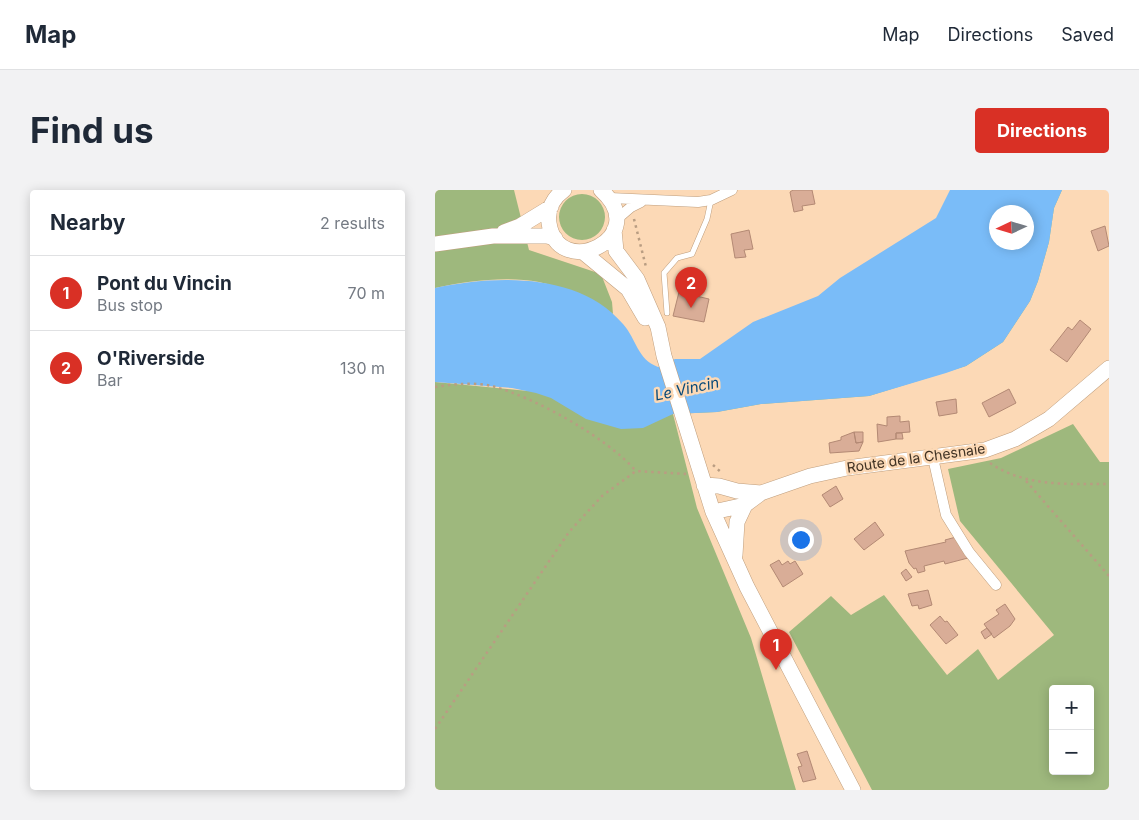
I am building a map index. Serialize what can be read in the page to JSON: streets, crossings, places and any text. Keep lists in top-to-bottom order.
{
  "streets": {
    "main road": ["Route de la Chesnaie"]
  },
  "water": ["Le Vincin"],
  "north": "left",
  "page": {
    "header": "Map",
    "nav": ["Map", "Directions", "Saved"],
    "buttons": "Directions",
    "title": "Find us",
    "heading": ["Nearby", "2 results"],
    "list": [
      {
        "mark": "1",
        "name": "Pont du Vincin",
        "note": "Bus stop",
        "value": "70 m"
      },
      {
        "mark": "2",
        "name": "O'Riverside",
        "note": "Bar",
        "value": "130 m"
      }
    ],
    "pins": ["2", "1"],
    "map_buttons": ["+", "−"]
  }
}
